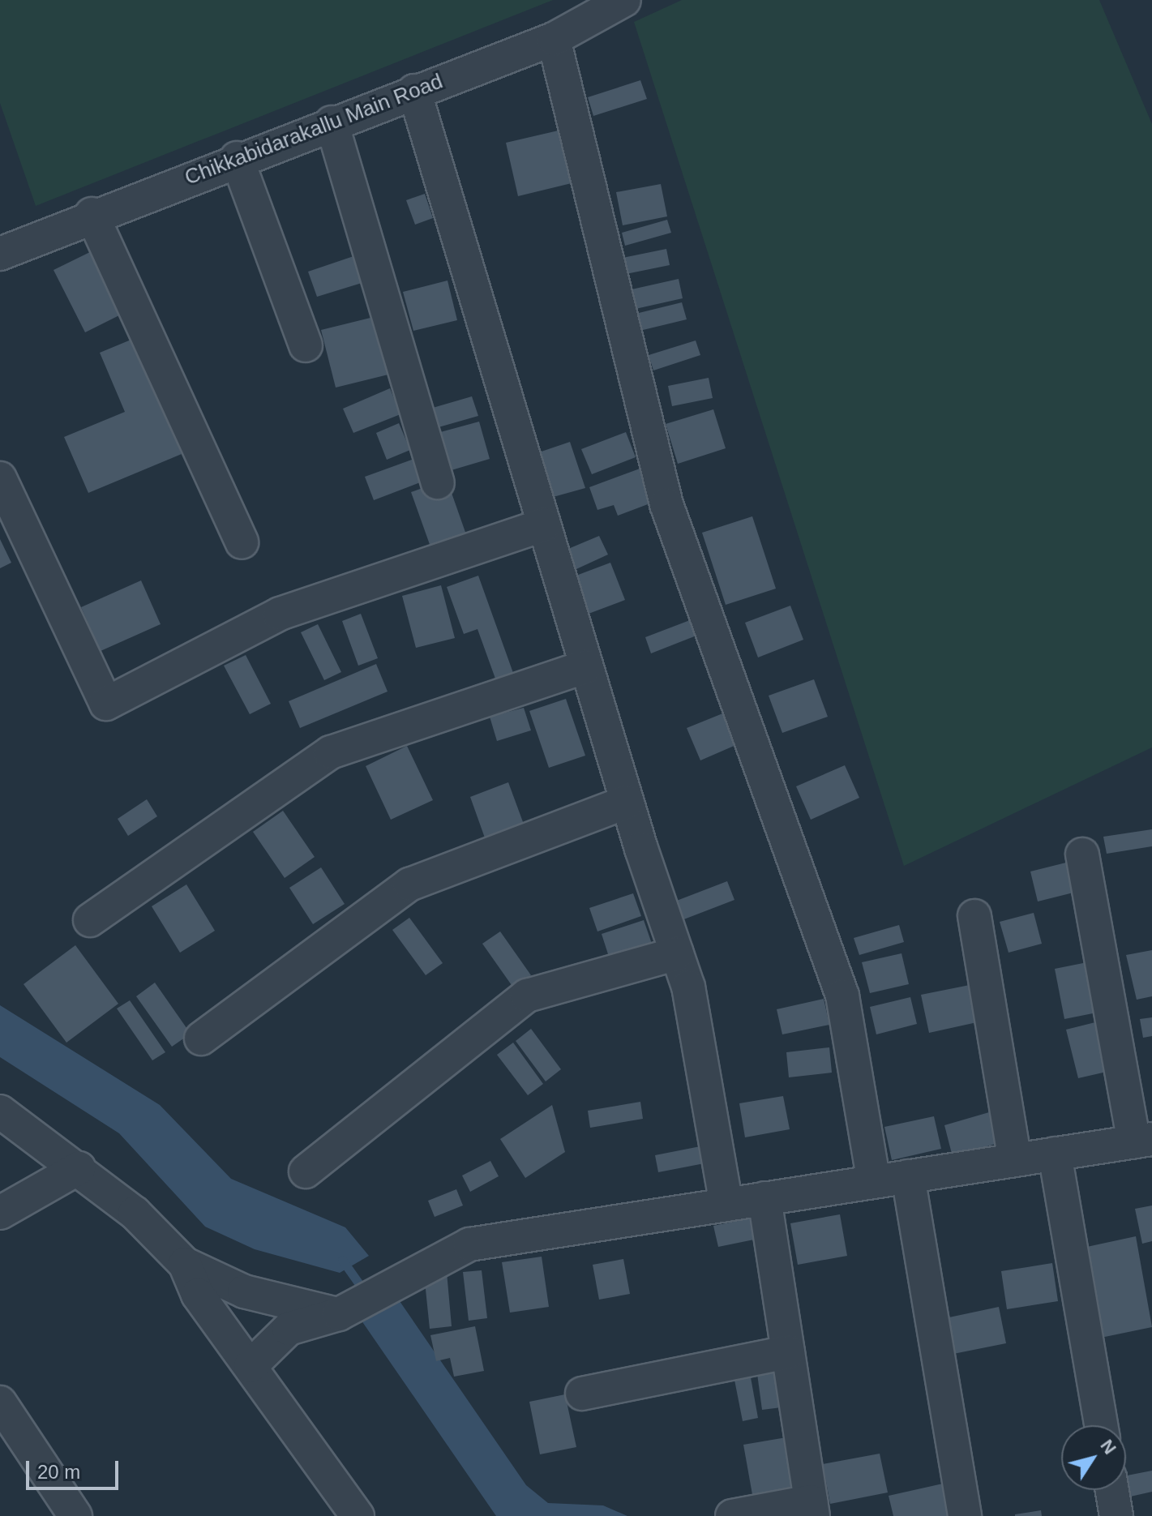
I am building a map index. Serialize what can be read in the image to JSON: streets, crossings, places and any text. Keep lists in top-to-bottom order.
{
  "streets": {
    "street": ["Chikkabidarakallu Main Road"]
  },
  "scale_bar": "20 m",
  "north": "top right"
}
